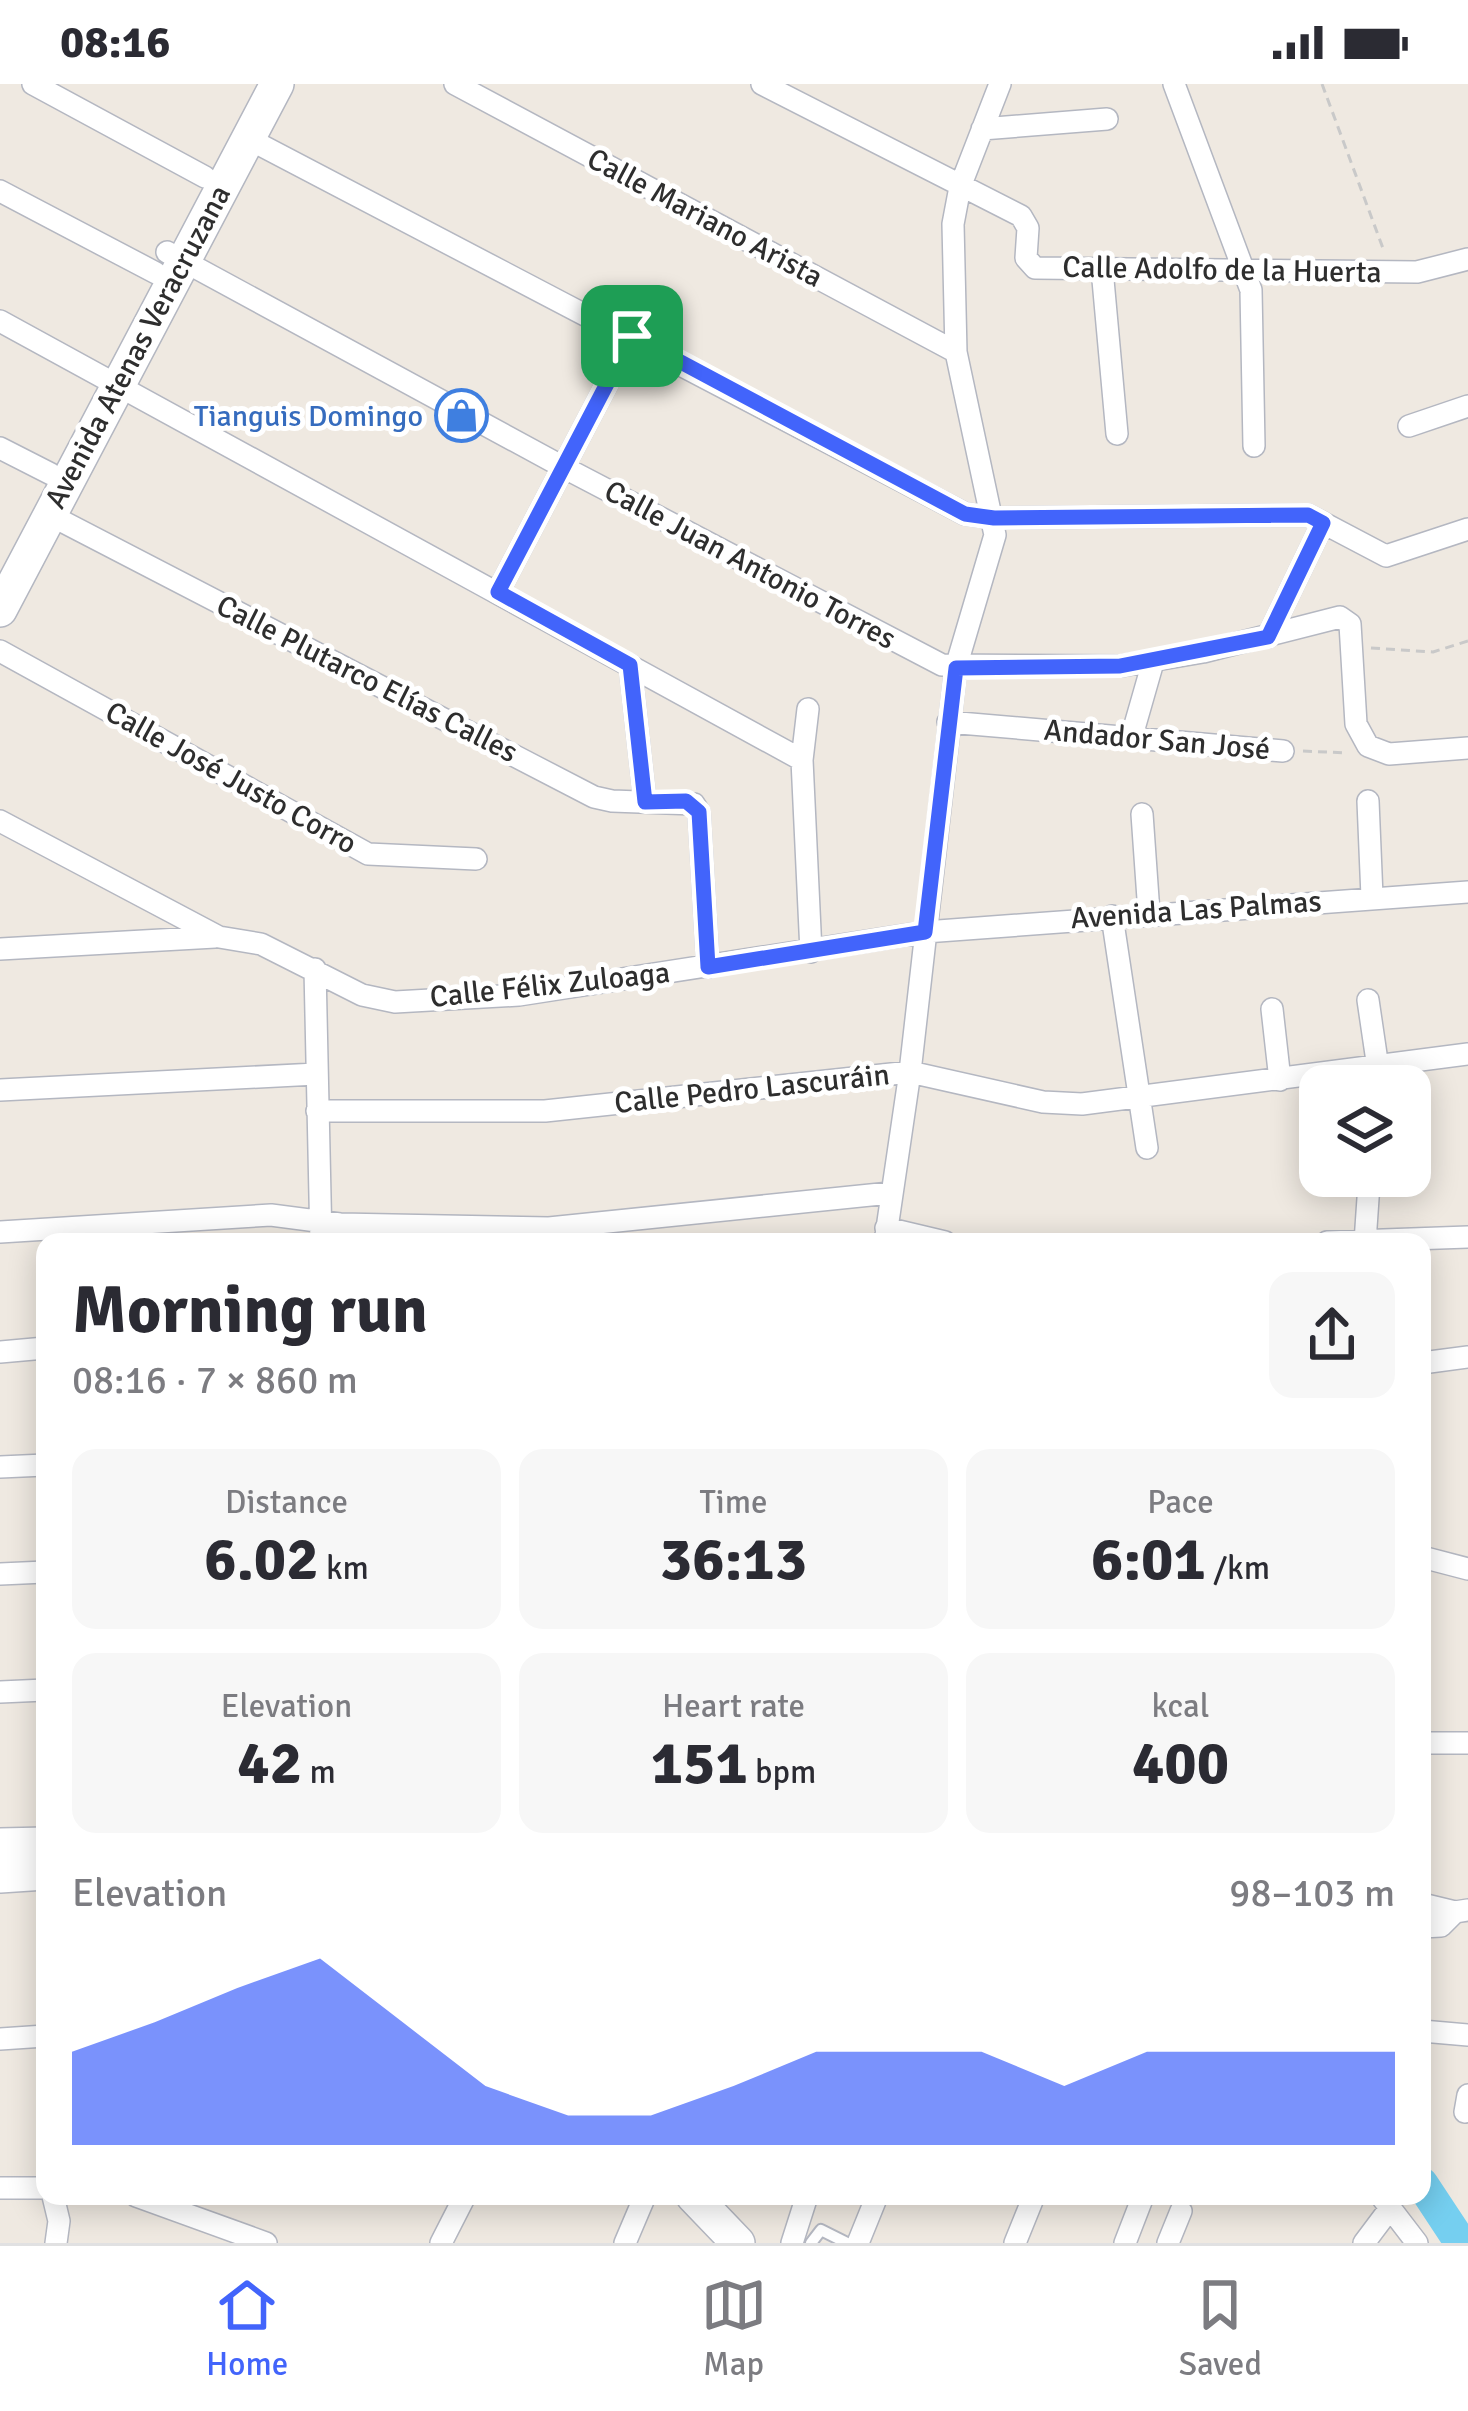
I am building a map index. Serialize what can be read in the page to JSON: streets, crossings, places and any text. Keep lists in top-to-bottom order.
{
  "streets": {
    "main road": ["Avenida Atenas Veracruzana"],
    "street": [
      "Calle Mariano Arista",
      "Calle Adolfo de la Huerta",
      "Calle Juan Antonio Torres",
      "Calle Plutarco Elías Calles",
      "Andador San José",
      "Calle José Justo Corro",
      "Avenida Las Palmas",
      "Calle Félix Zuloaga",
      "Calle Pedro Lascuráin"
    ]
  },
  "crossings": [
    ["Avenida Atenas Veracruzana", "Calle Juan Antonio Torres"],
    ["Avenida Atenas Veracruzana", "Calle Plutarco Elías Calles"],
    ["Calle Plutarco Elías Calles", "Calle Félix Zuloaga"],
    ["Avenida Las Palmas", "Calle Félix Zuloaga"]
  ],
  "places": {
    "shop": ["Tianguis Domingo"]
  },
  "page": {
    "status": "08:16",
    "heading": ["Morning run", "08:16 · 7 × 860 m"],
    "stats": [
      ["Distance", "6.02 km"],
      ["Time", "36:13"],
      ["Pace", "6:01 /km"],
      ["Elevation", "42 m"],
      ["Heart rate", "151 bpm"],
      ["kcal", "400"]
    ],
    "chart": ["Elevation", "98–103 m"],
    "tabs": ["Home", "Map", "Saved"]
  }
}
